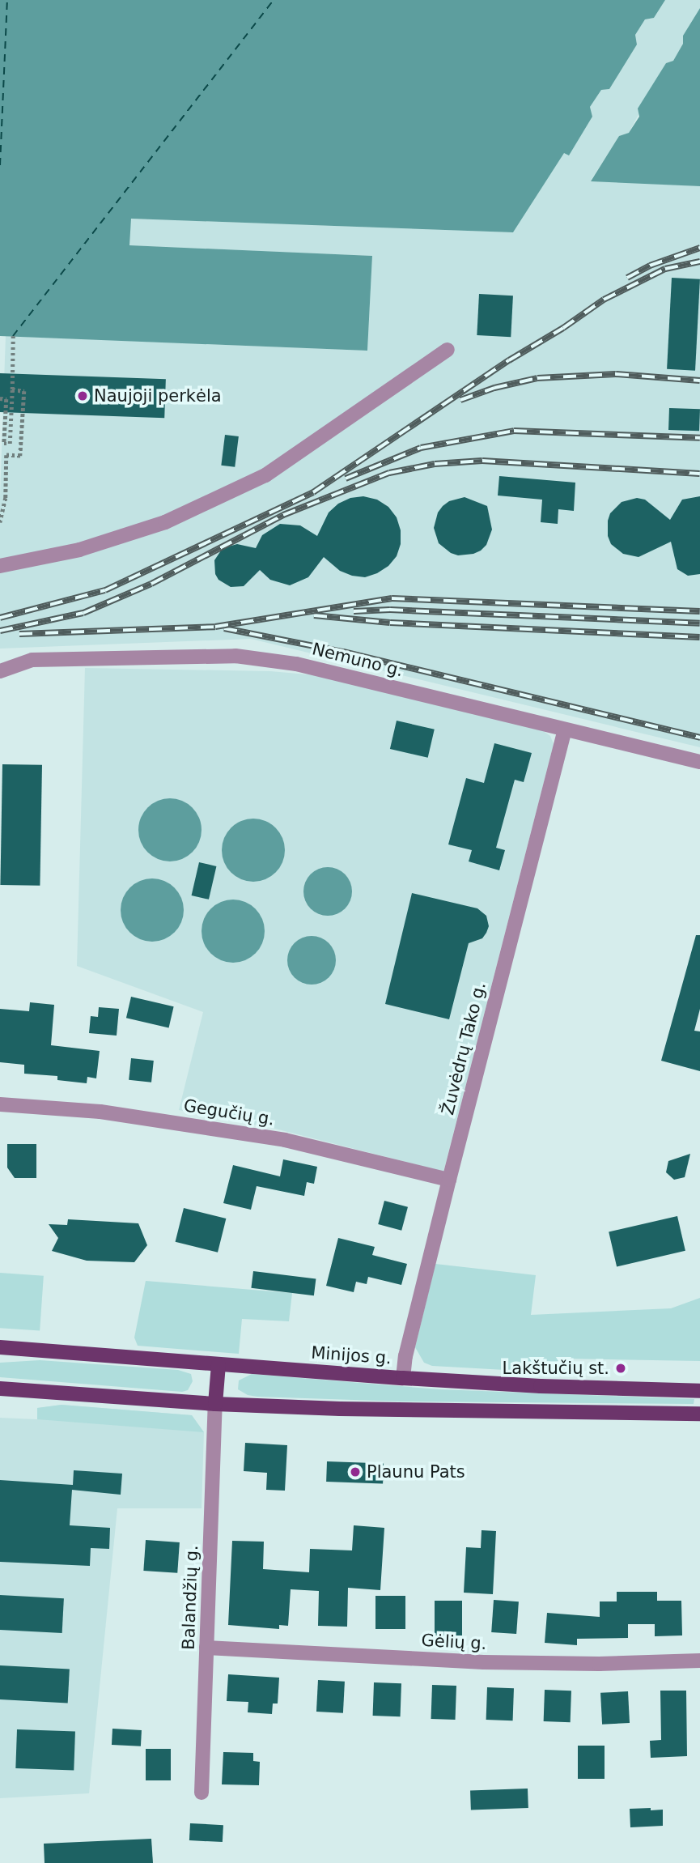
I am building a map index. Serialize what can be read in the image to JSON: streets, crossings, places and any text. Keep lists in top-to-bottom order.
{
  "streets": {
    "main road": ["Minijos g."],
    "street": [
      "Nemuno g.",
      "Žuvėdrų Tako g.",
      "Gegučių g.",
      "Balandžių g.",
      "Gėlių g."
    ]
  },
  "crossings": [
    ["Nemuno g.", "Žuvėdrų Tako g."],
    ["Žuvėdrų Tako g.", "Gegučių g."],
    ["Žuvėdrų Tako g.", "Minijos g."],
    ["Balandžių g.", "Gėlių g."]
  ],
  "places": ["Naujoji perkėla", "Lakštučių st.", "Plaunu Pats"]
}
